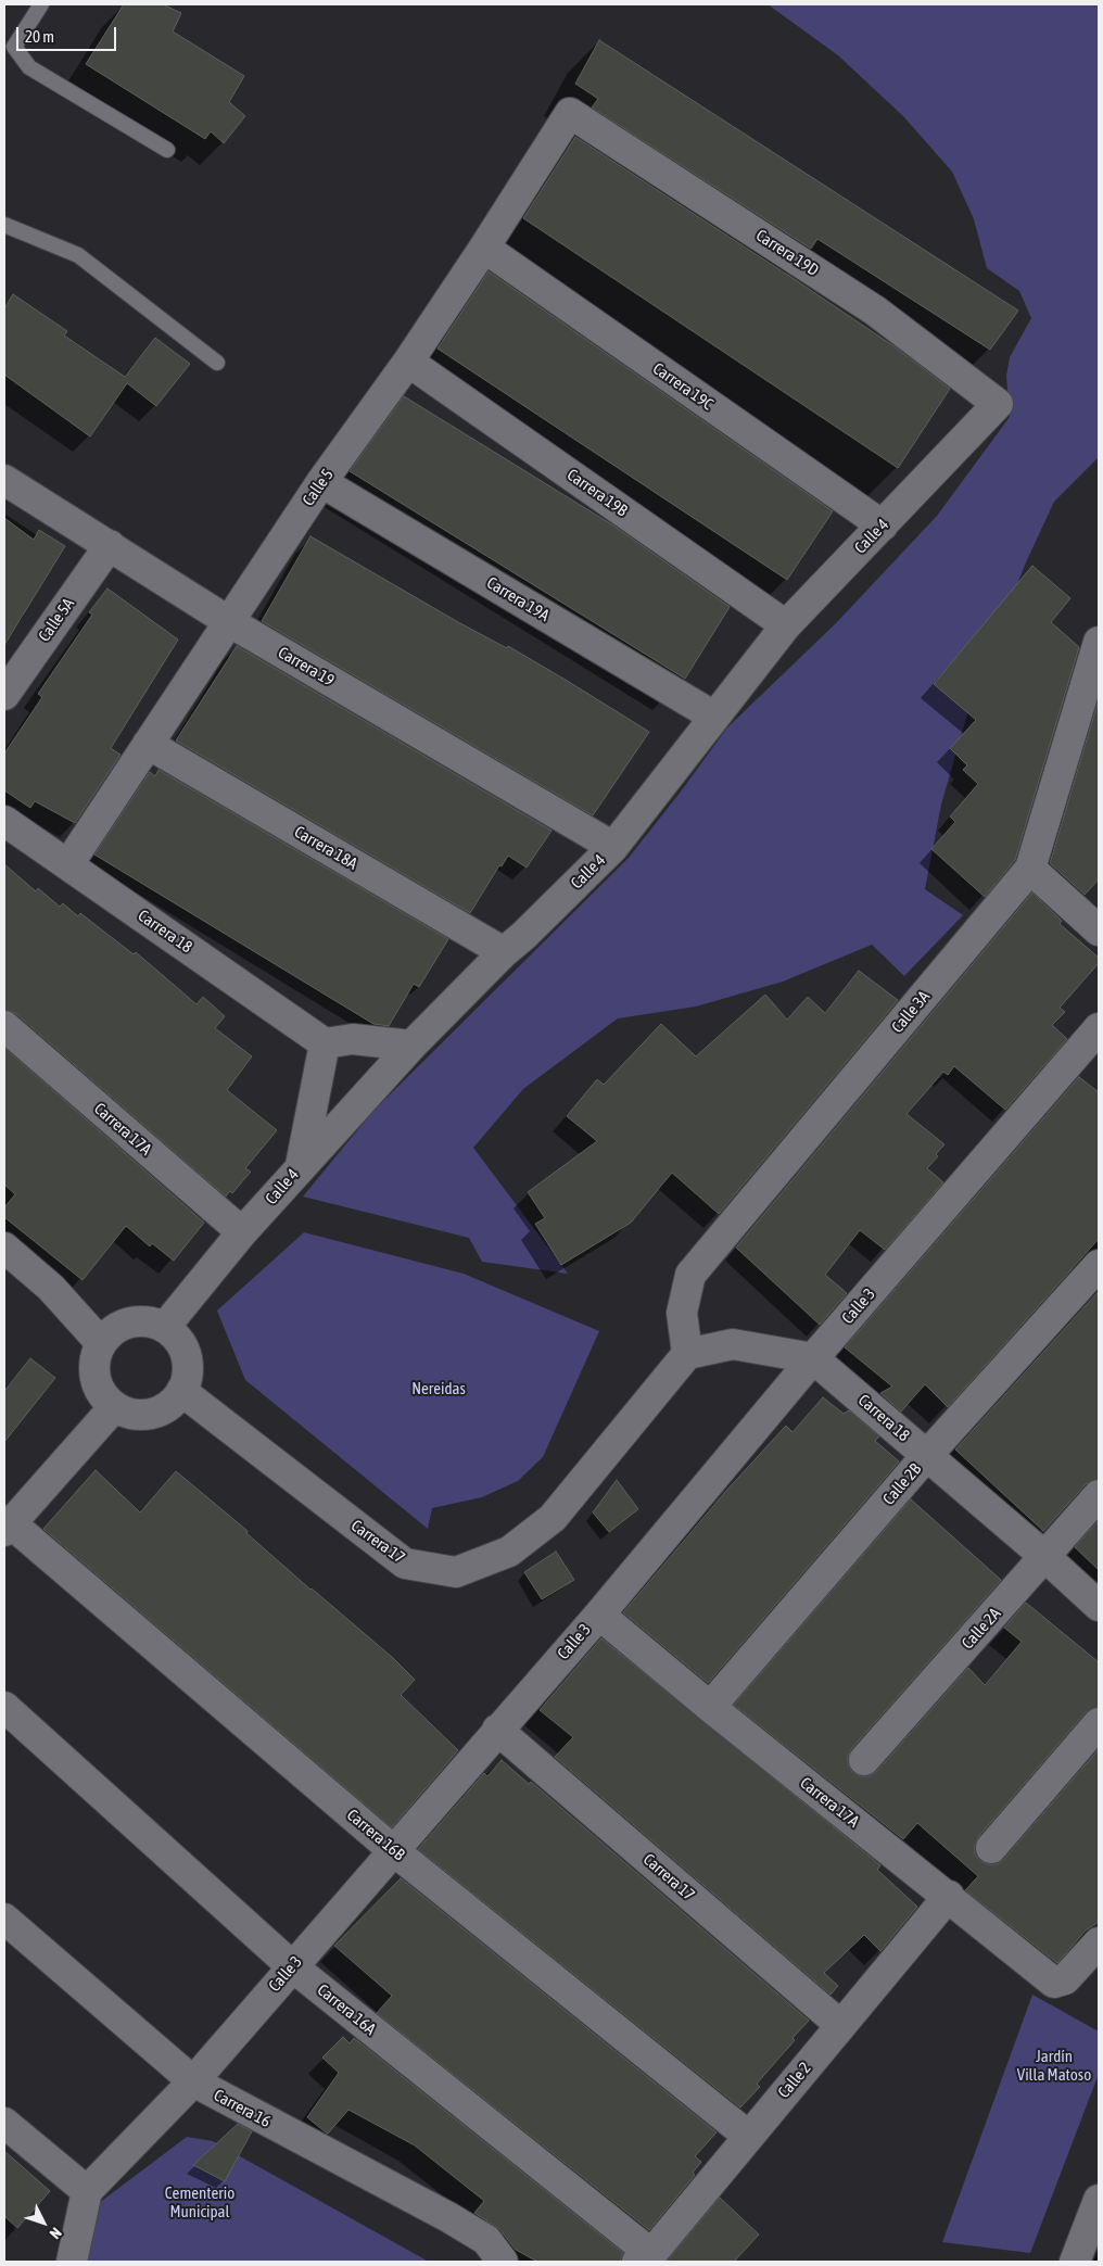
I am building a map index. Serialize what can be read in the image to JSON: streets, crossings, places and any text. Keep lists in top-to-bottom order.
{
  "streets": {
    "street": [
      "Carrera 19D",
      "Carrera 19C",
      "Calle 5",
      "Carrera 19B",
      "Calle 4",
      "Carrera 19A",
      "Calle 5A",
      "Carrera 19",
      "Carrera 18A",
      "Carrera 18",
      "Calle 3A",
      "Carrera 17A",
      "Calle 3",
      "Calle 2B",
      "Carrera 17",
      "Calle 2A",
      "Carrera 16B",
      "Carrera 16A",
      "Calle 2",
      "Carrera 16"
    ]
  },
  "crossings": [
    ["Carrera 19D", "Calle 5"],
    ["Carrera 19D", "Calle 4"],
    ["Carrera 19C", "Calle 5"],
    ["Carrera 19C", "Calle 4"],
    ["Calle 5", "Carrera 19B"],
    ["Calle 5", "Carrera 19A"],
    ["Calle 5", "Carrera 19"],
    ["Calle 5", "Carrera 18A"],
    ["Calle 5", "Carrera 18"],
    ["Carrera 19B", "Calle 4"],
    ["Calle 4", "Carrera 19A"],
    ["Calle 4", "Carrera 19"],
    ["Calle 4", "Carrera 18A"],
    ["Calle 4", "Carrera 17A"],
    ["Calle 4", "Carrera 17"],
    ["Calle 5A", "Carrera 19"],
    ["Carrera 18", "Calle 3"],
    ["Carrera 18", "Calle 2B"],
    ["Carrera 18", "Calle 2A"],
    ["Calle 3A", "Carrera 17"],
    ["Carrera 17A", "Calle 3"],
    ["Carrera 17A", "Calle 2B"],
    ["Carrera 17A", "Calle 2"],
    ["Calle 3", "Carrera 17"],
    ["Calle 3", "Carrera 16B"],
    ["Calle 3", "Carrera 16A"],
    ["Calle 3", "Carrera 16"],
    ["Carrera 17", "Calle 2"],
    ["Carrera 16B", "Calle 2"],
    ["Carrera 16A", "Calle 2"]
  ],
  "parks": ["Nereidas", "Jardín Villa Matoso", "Cementerio Municipal"],
  "scale_bar": "20 m",
  "north": "bottom right"
}
